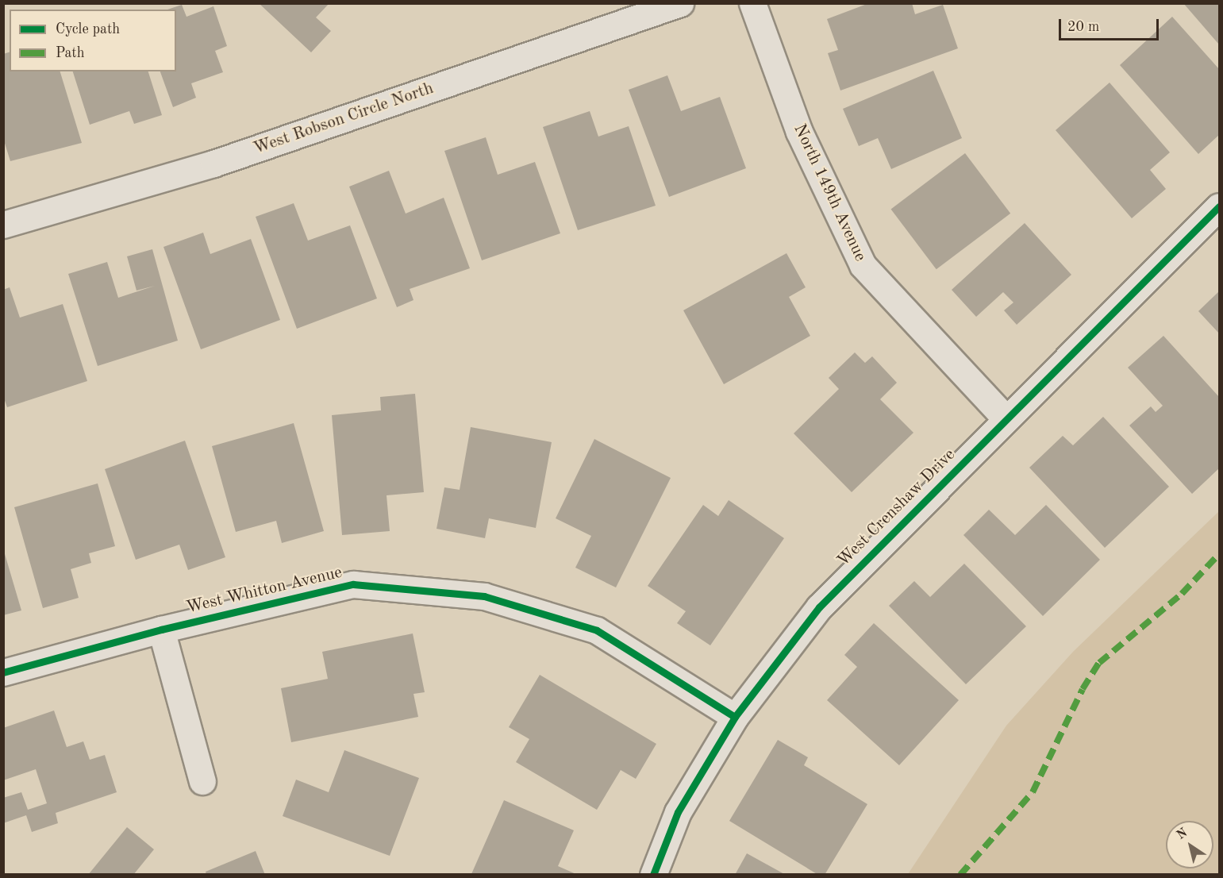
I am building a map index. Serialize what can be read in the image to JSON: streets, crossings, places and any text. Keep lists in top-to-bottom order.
{
  "streets": {
    "street": [
      "West Robson Circle North",
      "North 149th Avenue",
      "West Crenshaw Drive",
      "West Whitton Avenue"
    ]
  },
  "crossings": [
    ["North 149th Avenue", "West Crenshaw Drive"],
    ["West Crenshaw Drive", "West Whitton Avenue"]
  ],
  "legend": ["Cycle path", "Path"],
  "scale_bar": "20 m",
  "north": "top left"
}
